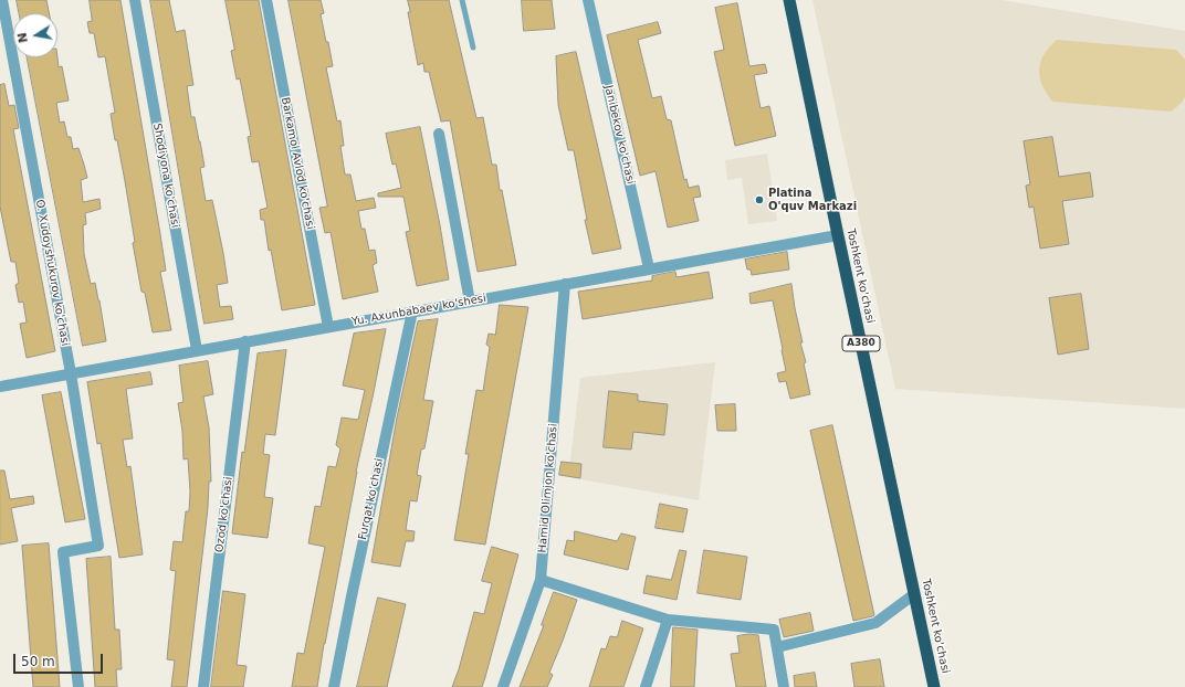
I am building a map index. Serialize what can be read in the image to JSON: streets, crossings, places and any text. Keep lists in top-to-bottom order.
{
  "streets": {
    "highway": ["Toshkent ko'chasi", "A380"],
    "street": [
      "Janibekov ko'chasi",
      "Barkamol Avlod ko'chasi",
      "Shodiyona ko'chasi",
      "O. Xudoyshukurov ko'chasi",
      "Yu. Axunbabaev ko'shesi",
      "Hamid Olimjon ko'chasi",
      "Furqat ko'chasi",
      "Ozod ko'chasi"
    ]
  },
  "crossings": [
    ["Janibekov ko'chasi", "Yu. Axunbabaev ko'shesi"],
    ["Barkamol Avlod ko'chasi", "Yu. Axunbabaev ko'shesi"],
    ["Shodiyona ko'chasi", "Yu. Axunbabaev ko'shesi"],
    ["O. Xudoyshukurov ko'chasi", "Yu. Axunbabaev ko'shesi"],
    ["Toshkent ko'chasi", "Yu. Axunbabaev ko'shesi"],
    ["Yu. Axunbabaev ko'shesi", "Hamid Olimjon ko'chasi"],
    ["Yu. Axunbabaev ko'shesi", "Furqat ko'chasi"],
    ["Yu. Axunbabaev ko'shesi", "Ozod ko'chasi"]
  ],
  "places": ["Platina O'quv Markazi"],
  "scale_bar": "50 m",
  "north": "left"
}
